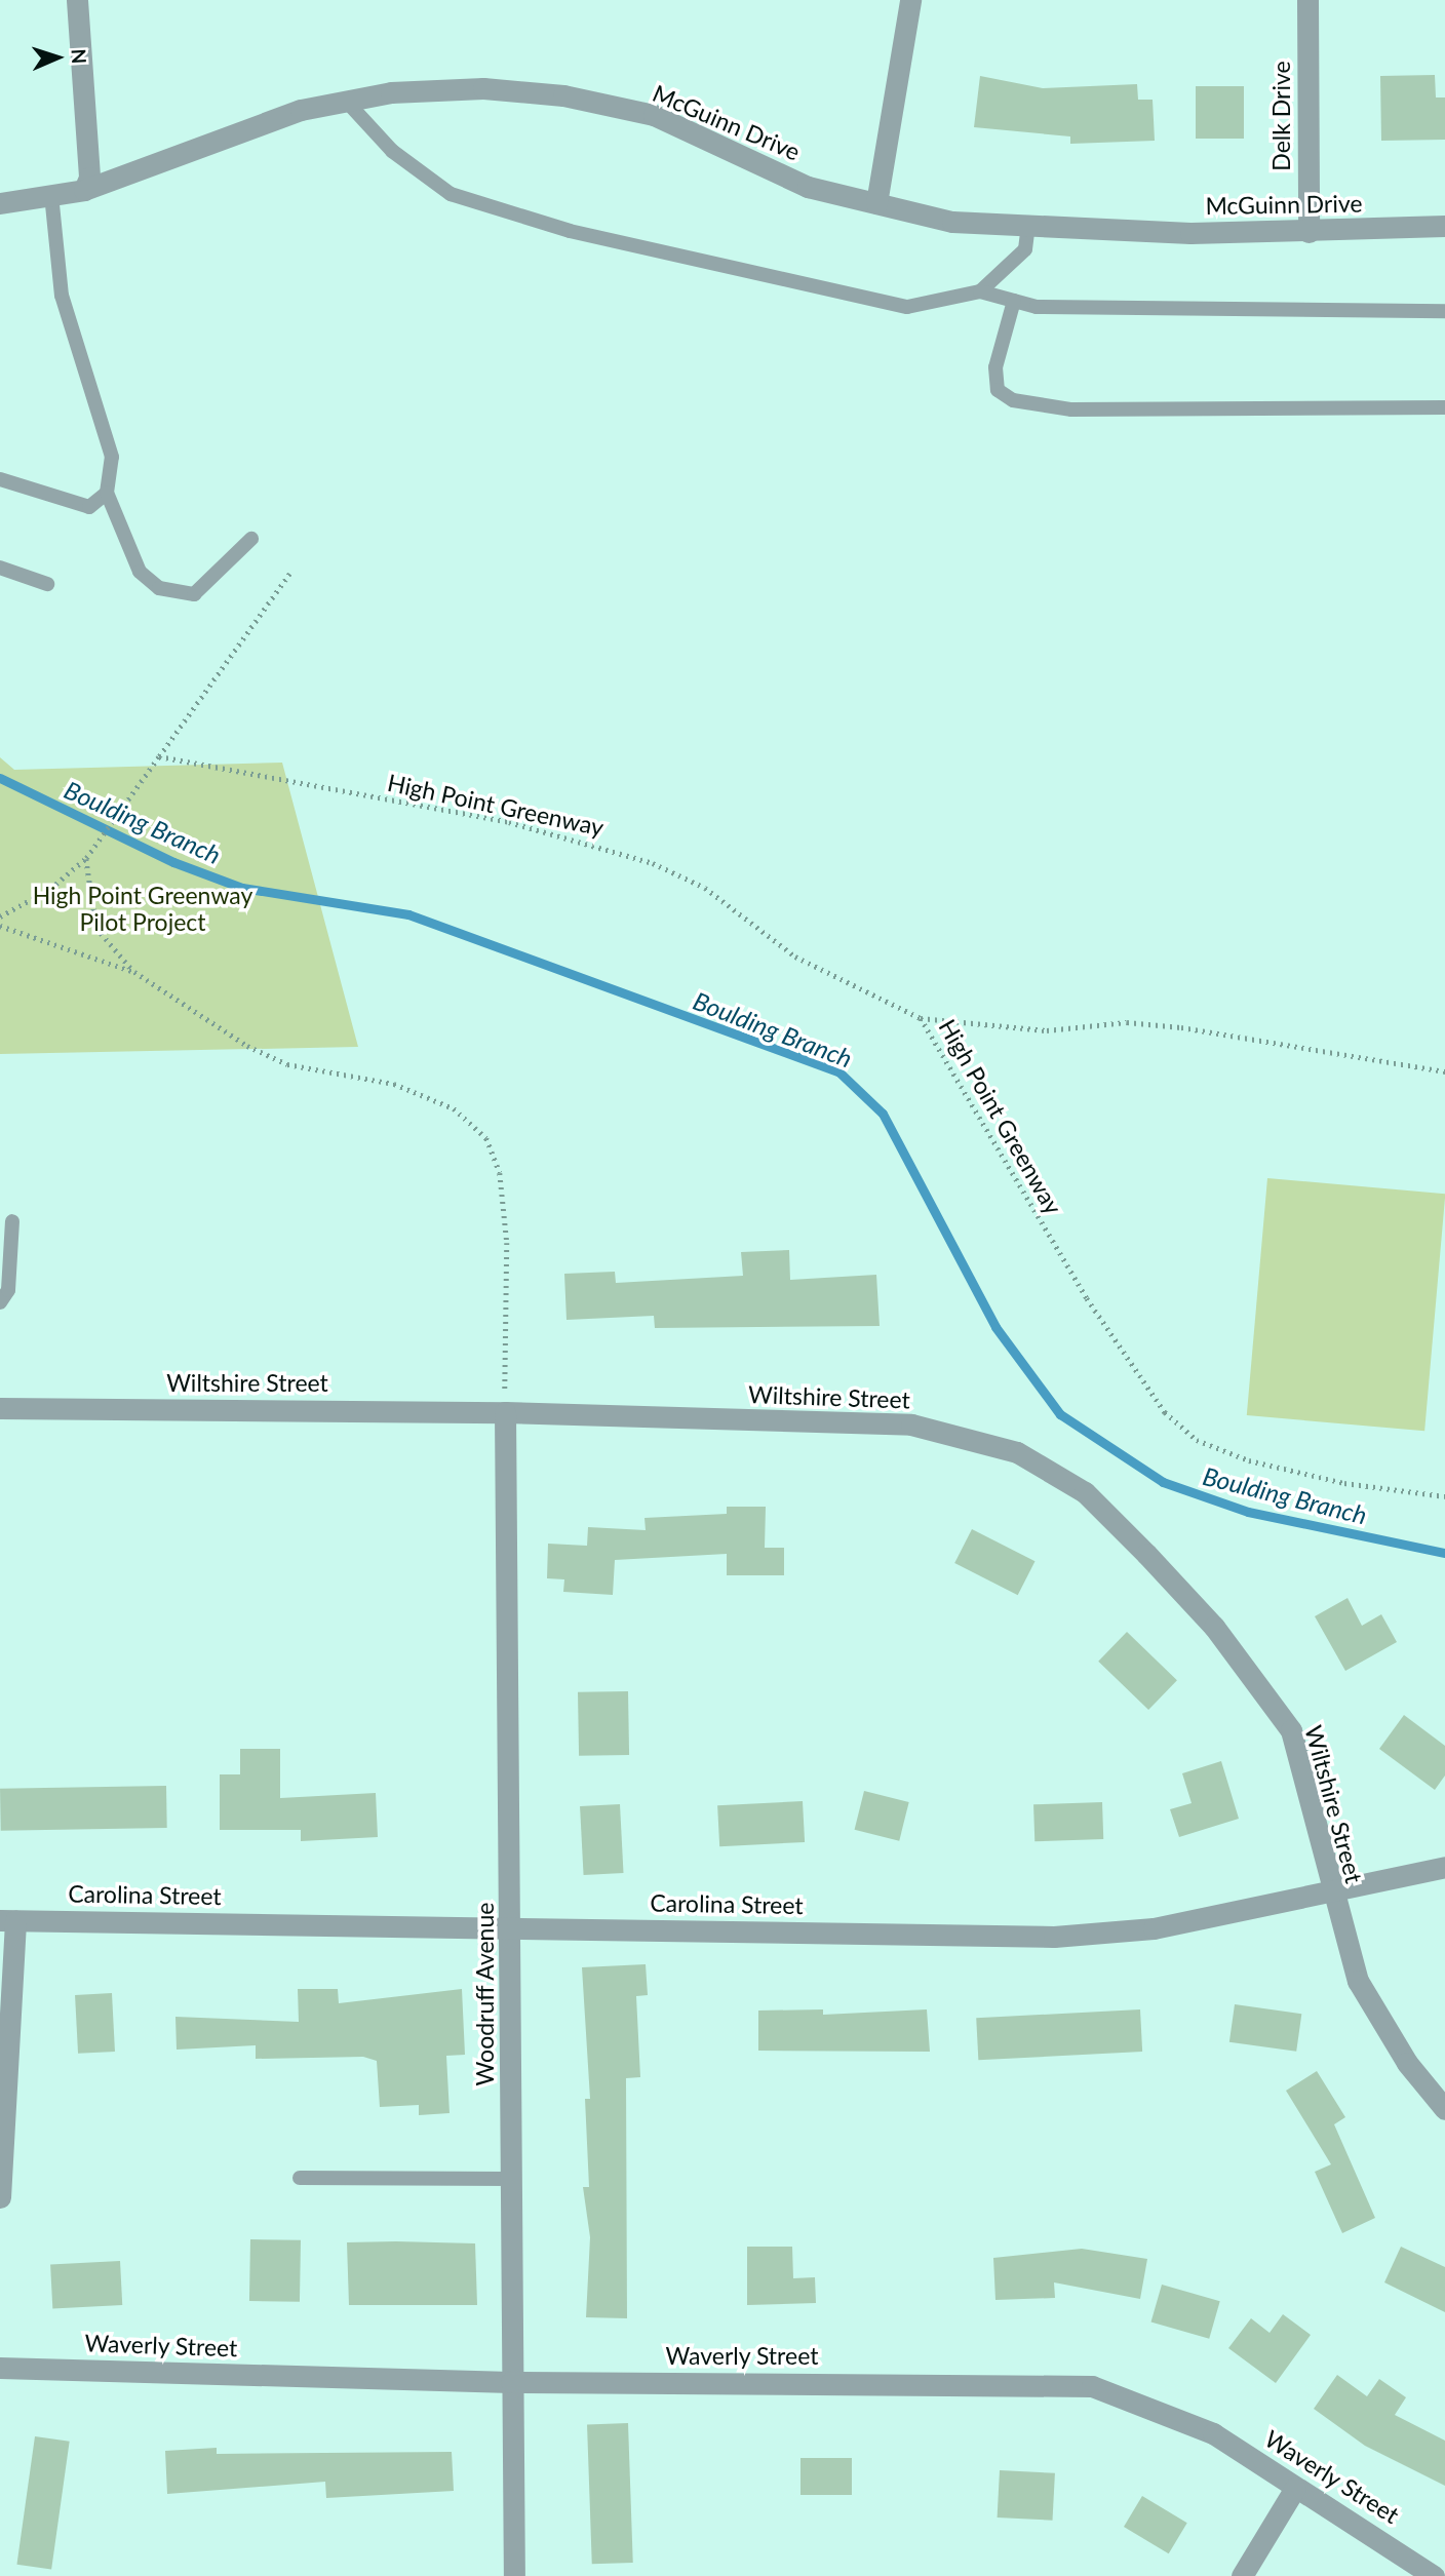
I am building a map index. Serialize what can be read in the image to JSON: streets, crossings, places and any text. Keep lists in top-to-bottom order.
{
  "streets": {
    "street": [
      "Delk Drive",
      "McGuinn Drive",
      "Wiltshire Street",
      "Carolina Street",
      "Woodruff Avenue",
      "Waverly Street"
    ],
    "path": ["High Point Greenway"]
  },
  "crossings": [
    ["Delk Drive", "McGuinn Drive"],
    ["Wiltshire Street", "Carolina Street"],
    ["Wiltshire Street", "Woodruff Avenue"],
    ["Carolina Street", "Woodruff Avenue"],
    ["Woodruff Avenue", "Waverly Street"]
  ],
  "water": ["Boulding Branch"],
  "parks": ["High Point Greenway Pilot Project"],
  "north": "right"
}
